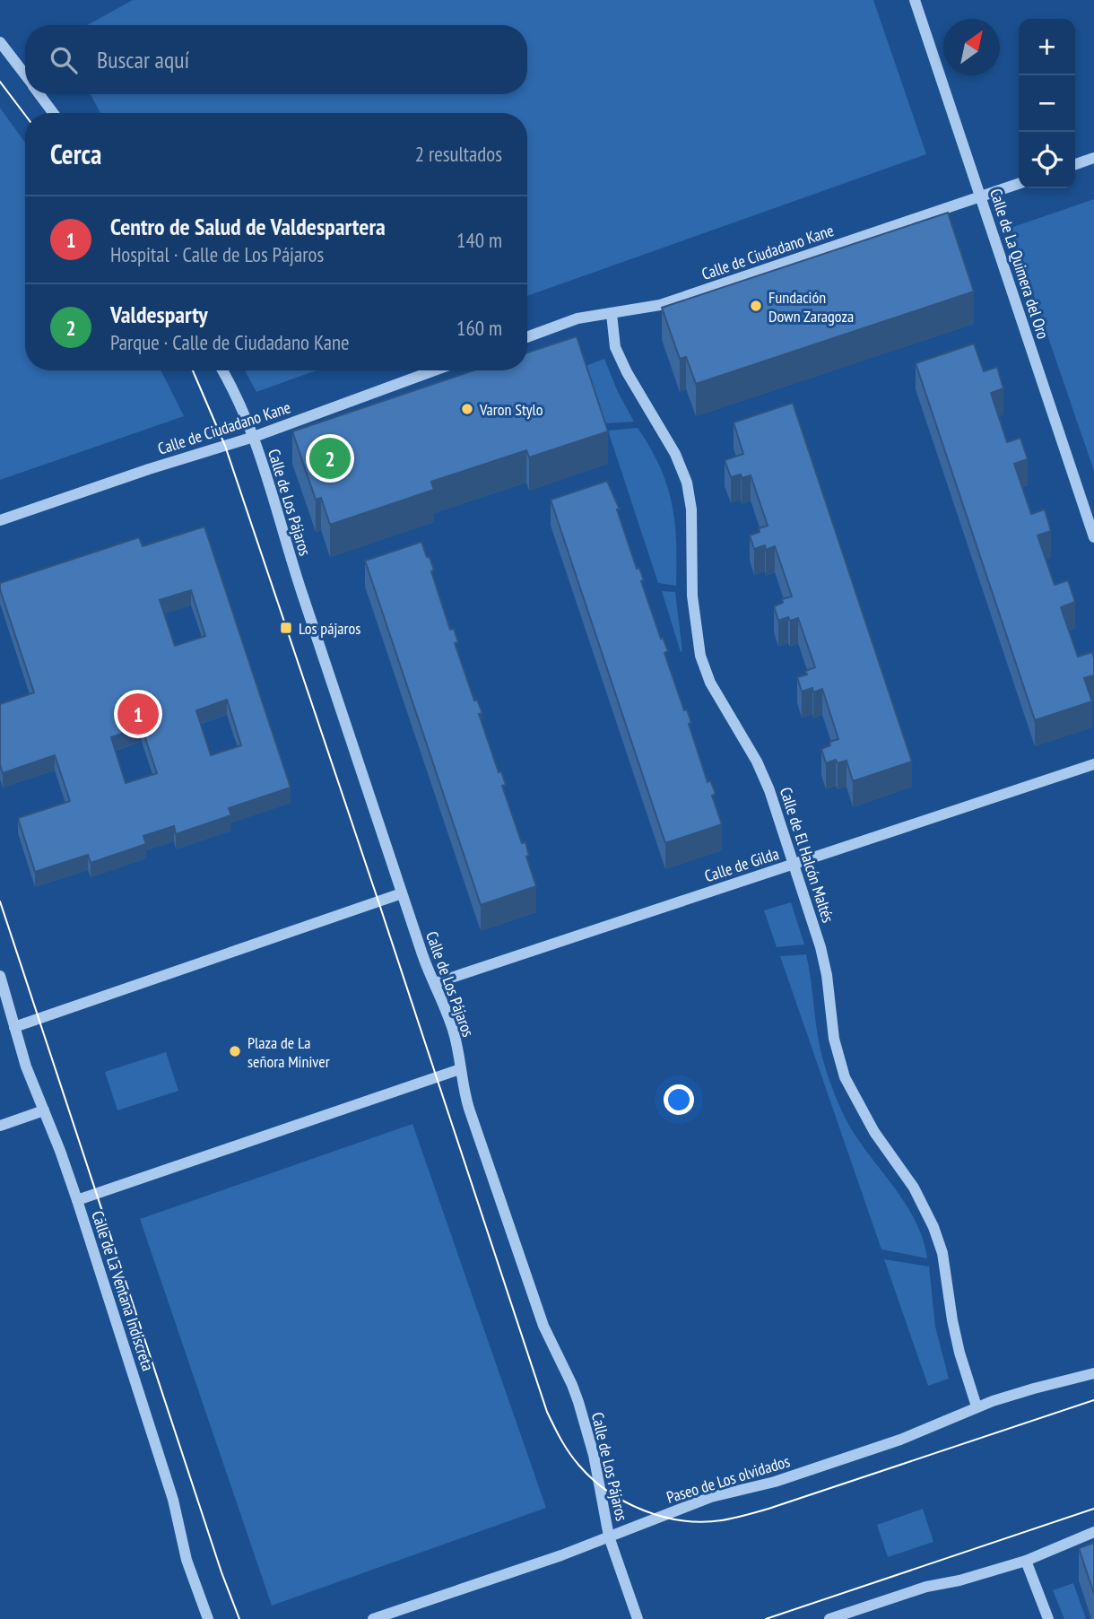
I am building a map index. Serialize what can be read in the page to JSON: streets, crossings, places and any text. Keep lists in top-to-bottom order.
{
  "streets": {
    "street": [
      "Calle de Ciudadano Kane",
      "Calle de La Quimera del Oro",
      "Calle de Los Pájaros",
      "Calle de El Halcón Maltés",
      "Calle de Gilda",
      "Calle de La Ventana Indiscreta",
      "Paseo de Los olvidados"
    ]
  },
  "crossings": [
    ["Calle de Ciudadano Kane", "Calle de La Quimera del Oro"],
    ["Calle de Ciudadano Kane", "Calle de Los Pájaros"],
    ["Calle de Ciudadano Kane", "Calle de El Halcón Maltés"],
    ["Calle de Los Pájaros", "Calle de Gilda"],
    ["Calle de Los Pájaros", "Paseo de Los olvidados"],
    ["Calle de El Halcón Maltés", "Calle de Gilda"],
    ["Calle de El Halcón Maltés", "Paseo de Los olvidados"]
  ],
  "places": {
    "other": ["Fundación Down Zaragoza", "Varon Stylo", "Plaza de La señora Miniver"],
    "transit": ["Los pájaros"]
  },
  "north": "top right",
  "page": {
    "map_buttons": ["+", "−"],
    "search": "Buscar aquí",
    "heading": ["Cerca", "2 resultados"],
    "list": [
      {
        "mark": "1",
        "name": "Centro de Salud de Valdespartera",
        "note": "Hospital · Calle de Los Pájaros",
        "value": "140 m"
      },
      {
        "mark": "2",
        "name": "Valdesparty",
        "note": "Parque · Calle de Ciudadano Kane",
        "value": "160 m"
      }
    ],
    "pins": ["2", "1"]
  }
}
